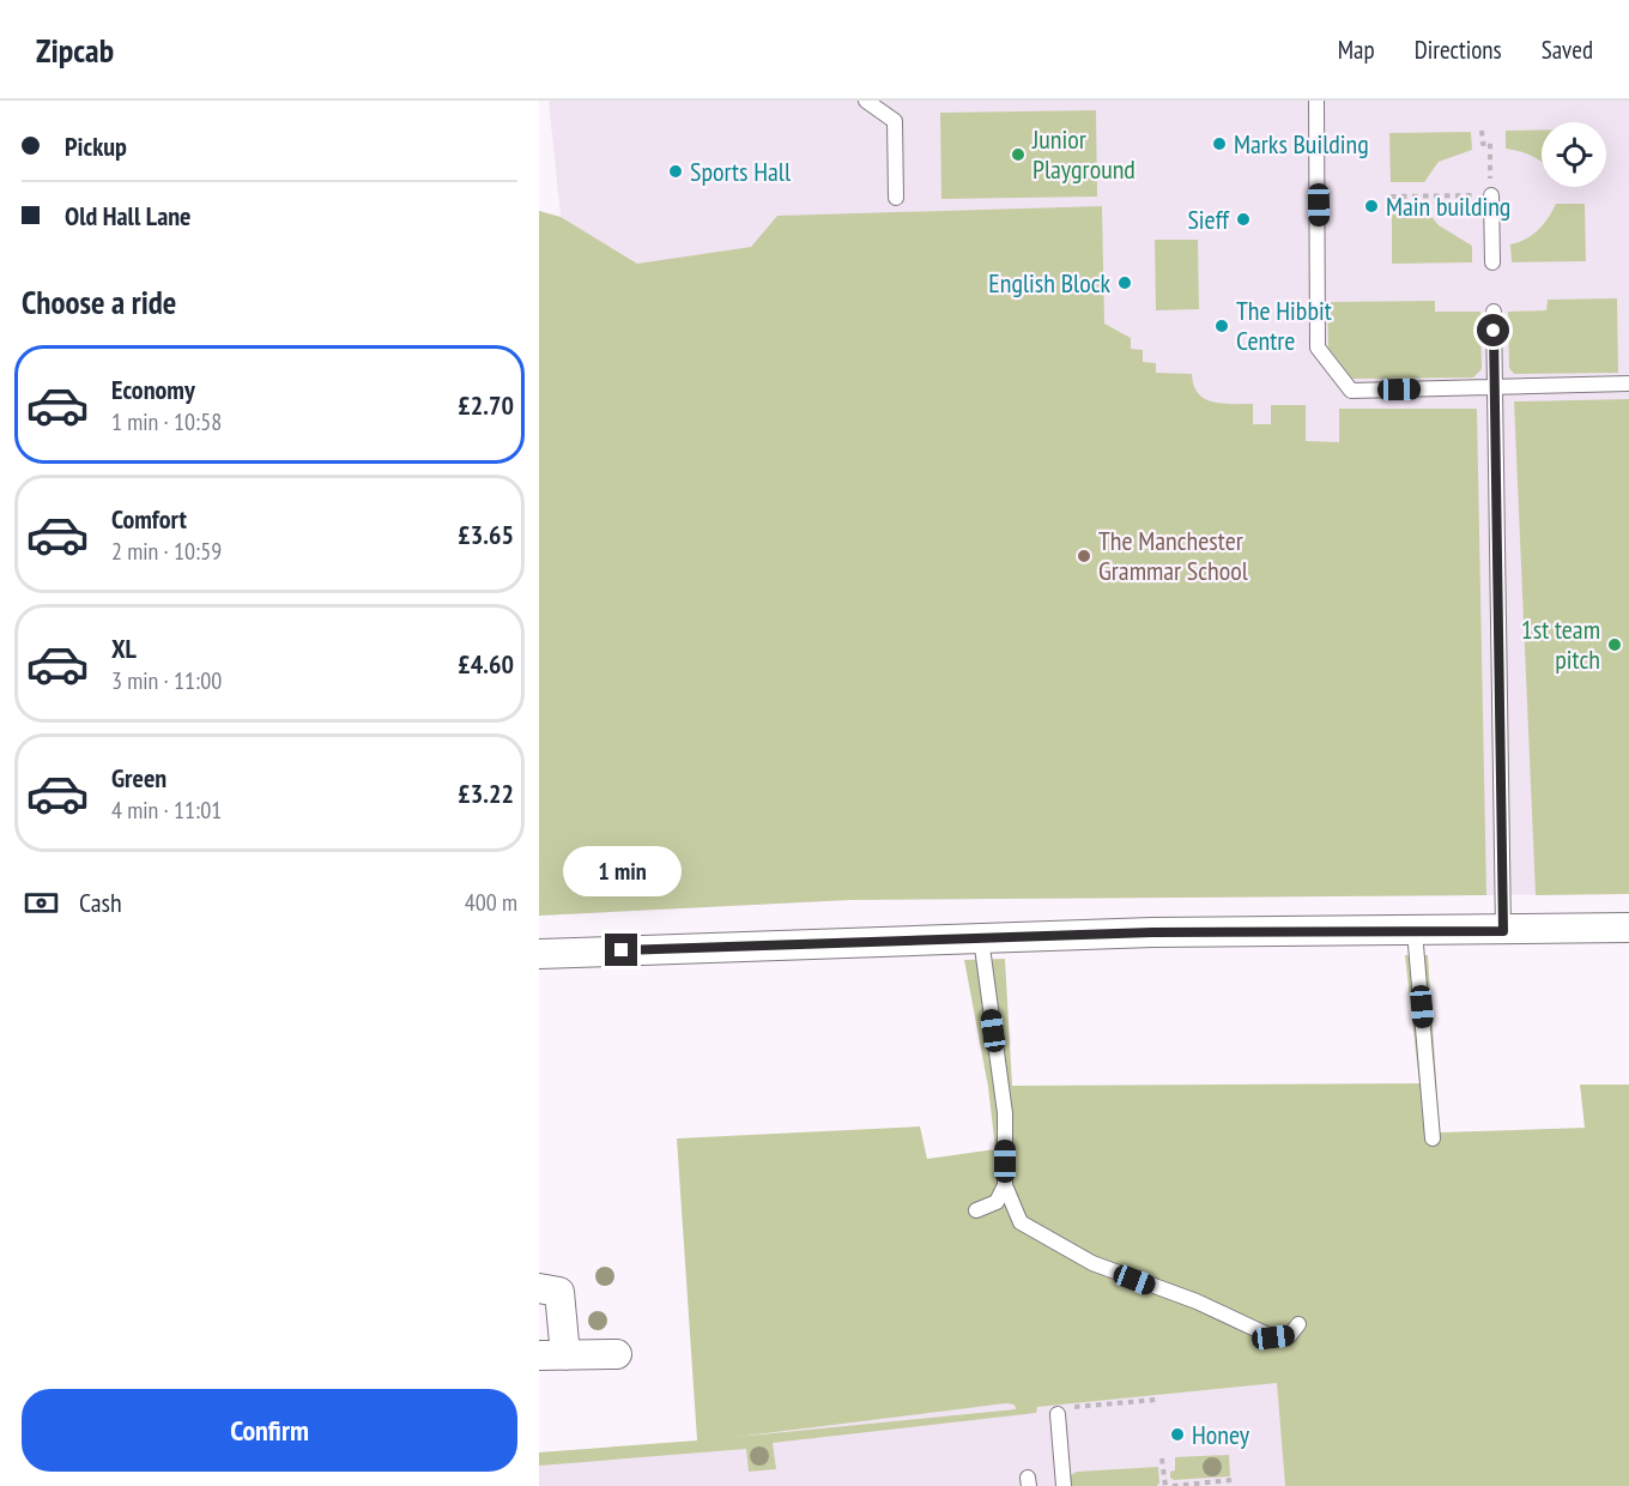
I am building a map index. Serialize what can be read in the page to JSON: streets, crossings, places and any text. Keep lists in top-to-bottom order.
{
  "places": [
    "Marks Building",
    "Junior Playground",
    "Sports Hall",
    "Main building",
    "Sieff",
    "English Block",
    "The Hibbit Centre",
    "The Manchester Grammar School",
    "1st team pitch",
    "Honey"
  ],
  "page": {
    "header": "Zipcab",
    "nav": ["Map", "Directions", "Saved"],
    "banner": ["Pickup", "Old Hall Lane"],
    "heading": "Choose a ride",
    "list": [
      {
        "name": "Economy",
        "note": "1 min · 10:58",
        "value": "£2.70"
      },
      {
        "name": "Comfort",
        "note": "2 min · 10:59",
        "value": "£3.65"
      },
      {
        "name": "XL",
        "note": "3 min · 11:00",
        "value": "£4.60"
      },
      {
        "name": "Green",
        "note": "4 min · 11:01",
        "value": "£3.22"
      }
    ],
    "bubble": "1 min",
    "pay": ["Cash", "400 m"],
    "buttons": "Confirm"
  }
}
